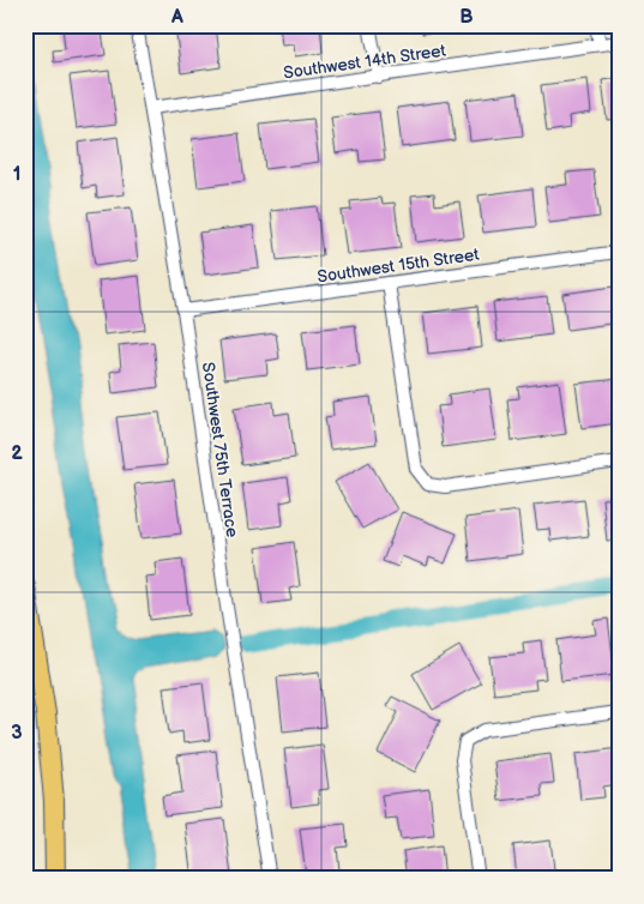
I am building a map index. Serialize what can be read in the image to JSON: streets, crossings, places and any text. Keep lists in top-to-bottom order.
{
  "streets": {
    "street": ["Southwest 14th Street", "Southwest 15th Street", "Southwest 75th Terrace"]
  },
  "crossings": [
    ["Southwest 14th Street", "Southwest 75th Terrace"],
    ["Southwest 15th Street", "Southwest 75th Terrace"]
  ],
  "grid": {
    "columns": ["A", "B"],
    "rows": ["1", "2", "3"]
  }
}
